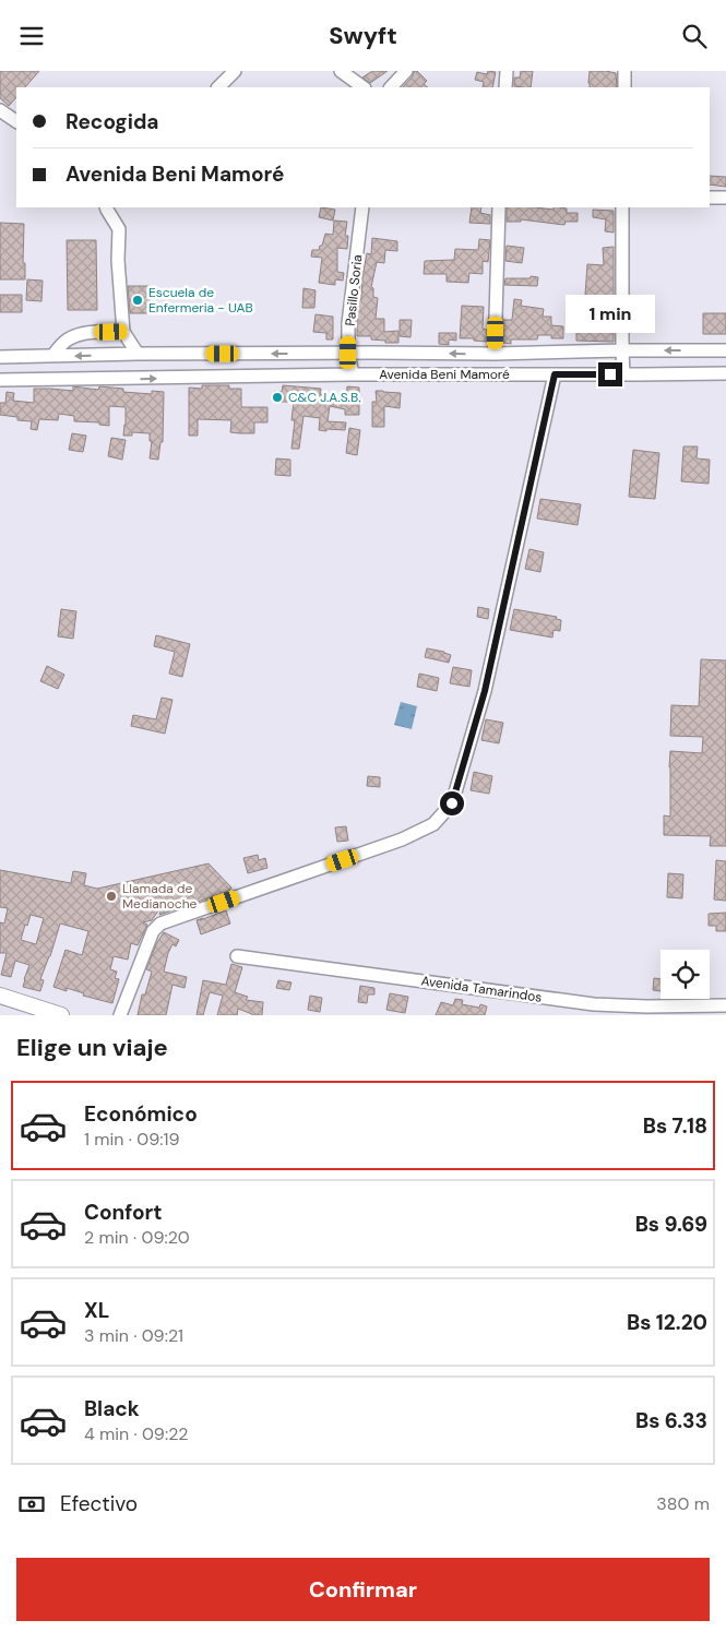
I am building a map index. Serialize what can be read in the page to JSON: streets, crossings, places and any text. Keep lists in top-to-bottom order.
{
  "streets": {
    "street": ["Pasillo Soria", "Avenida Beni Mamoré", "Avenida Tamarindos"]
  },
  "crossings": [
    ["Pasillo Soria", "Avenida Beni Mamoré"]
  ],
  "places": ["Escuela de Enfermeria - UAB", "C&C J.A.S.B.", "Llamada de Medianoche"],
  "page": {
    "header": "Swyft",
    "banner": ["Recogida", "Avenida Beni Mamoré"],
    "bubble": "1 min",
    "heading": "Elige un viaje",
    "list": [
      {
        "name": "Económico",
        "note": "1 min · 09:19",
        "value": "Bs 7.18"
      },
      {
        "name": "Confort",
        "note": "2 min · 09:20",
        "value": "Bs 9.69"
      },
      {
        "name": "XL",
        "note": "3 min · 09:21",
        "value": "Bs 12.20"
      },
      {
        "name": "Black",
        "note": "4 min · 09:22",
        "value": "Bs 6.33"
      }
    ],
    "pay": ["Efectivo", "380 m"],
    "buttons": "Confirmar"
  }
}
